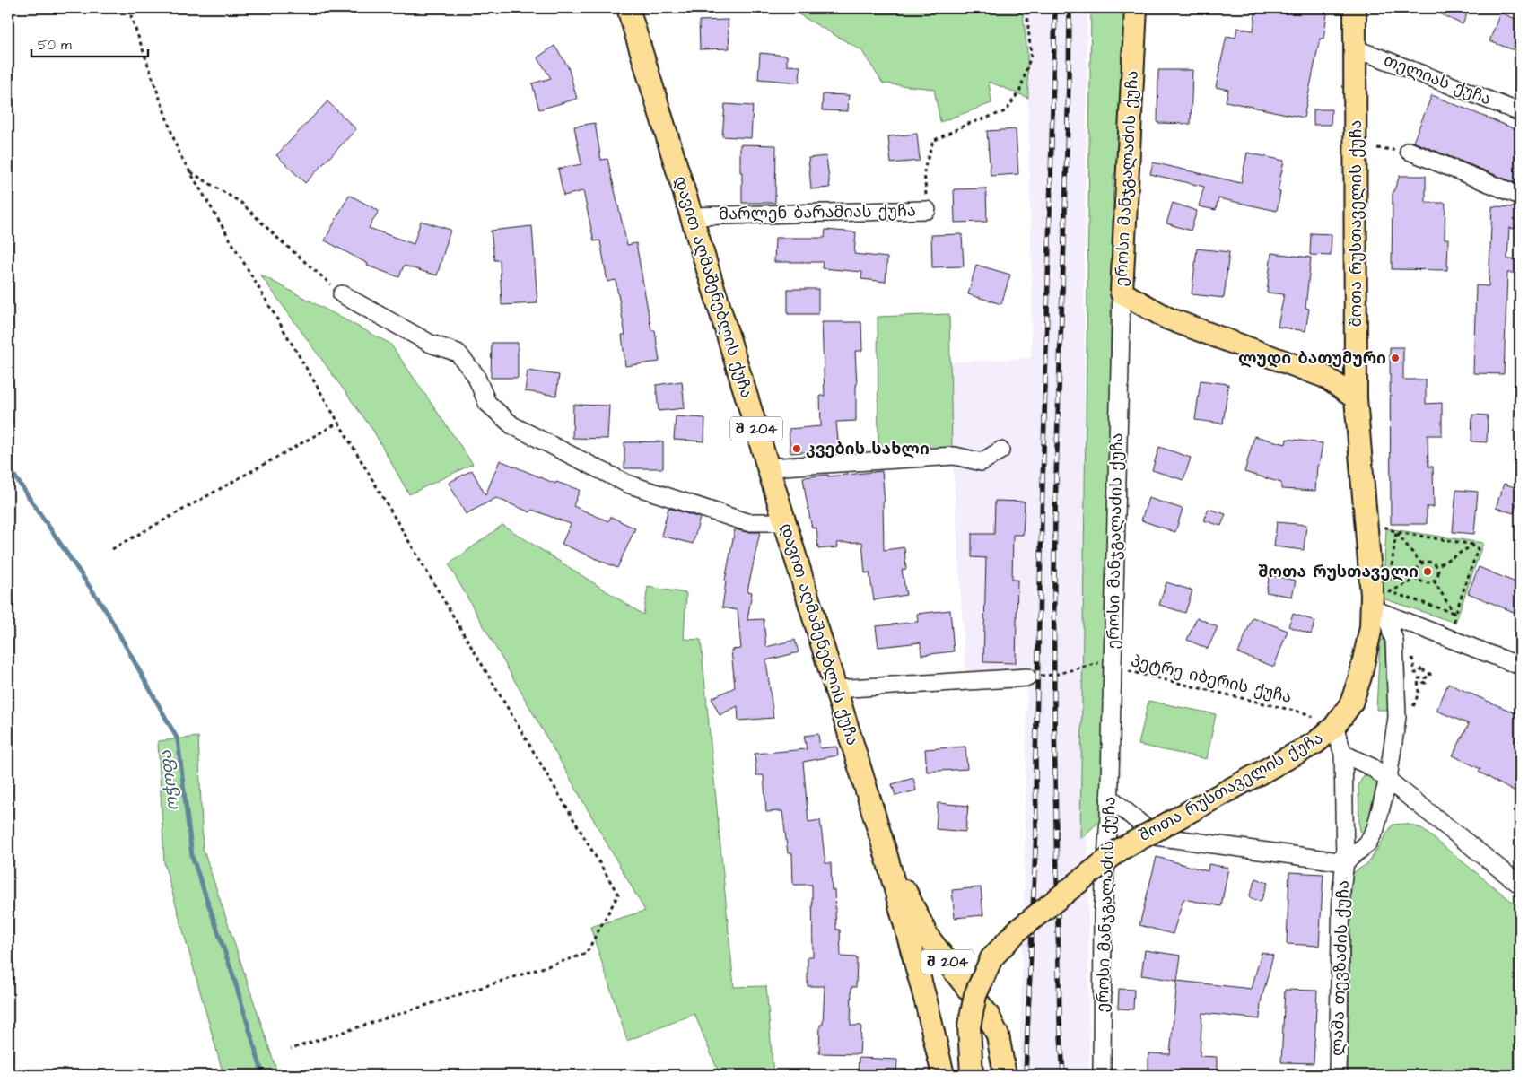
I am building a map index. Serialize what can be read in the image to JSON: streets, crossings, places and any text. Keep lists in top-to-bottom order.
{
  "streets": {
    "main road": [
      "ეროსი მანჯგალაძის ქუჩა",
      "შოთა რუსთაველის ქუჩა",
      "დავით აღმაშენებლის ქუჩა",
      "შ 204"
    ],
    "street": ["თელიას ქუჩა", "მარლენ ბარამიას ქუჩა", "ლაშა თევზაძის ქუჩა"],
    "path": ["პეტრე იბერის ქუჩა"]
  },
  "crossings": [
    ["თელიას ქუჩა", "შოთა რუსთაველის ქუჩა"],
    ["ეროსი მანჯგალაძის ქუჩა", "პეტრე იბერის ქუჩა"],
    ["მარლენ ბარამიას ქუჩა", "დავით აღმაშენებლის ქუჩა"],
    ["შოთა რუსთაველის ქუჩა", "ლაშა თევზაძის ქუჩა"]
  ],
  "water": ["ოჭოფა"],
  "places": ["ლუდი ბათუმური", "კვების სახლი", "შოთა რუსთაველი"],
  "scale_bar": "50 m"
}
